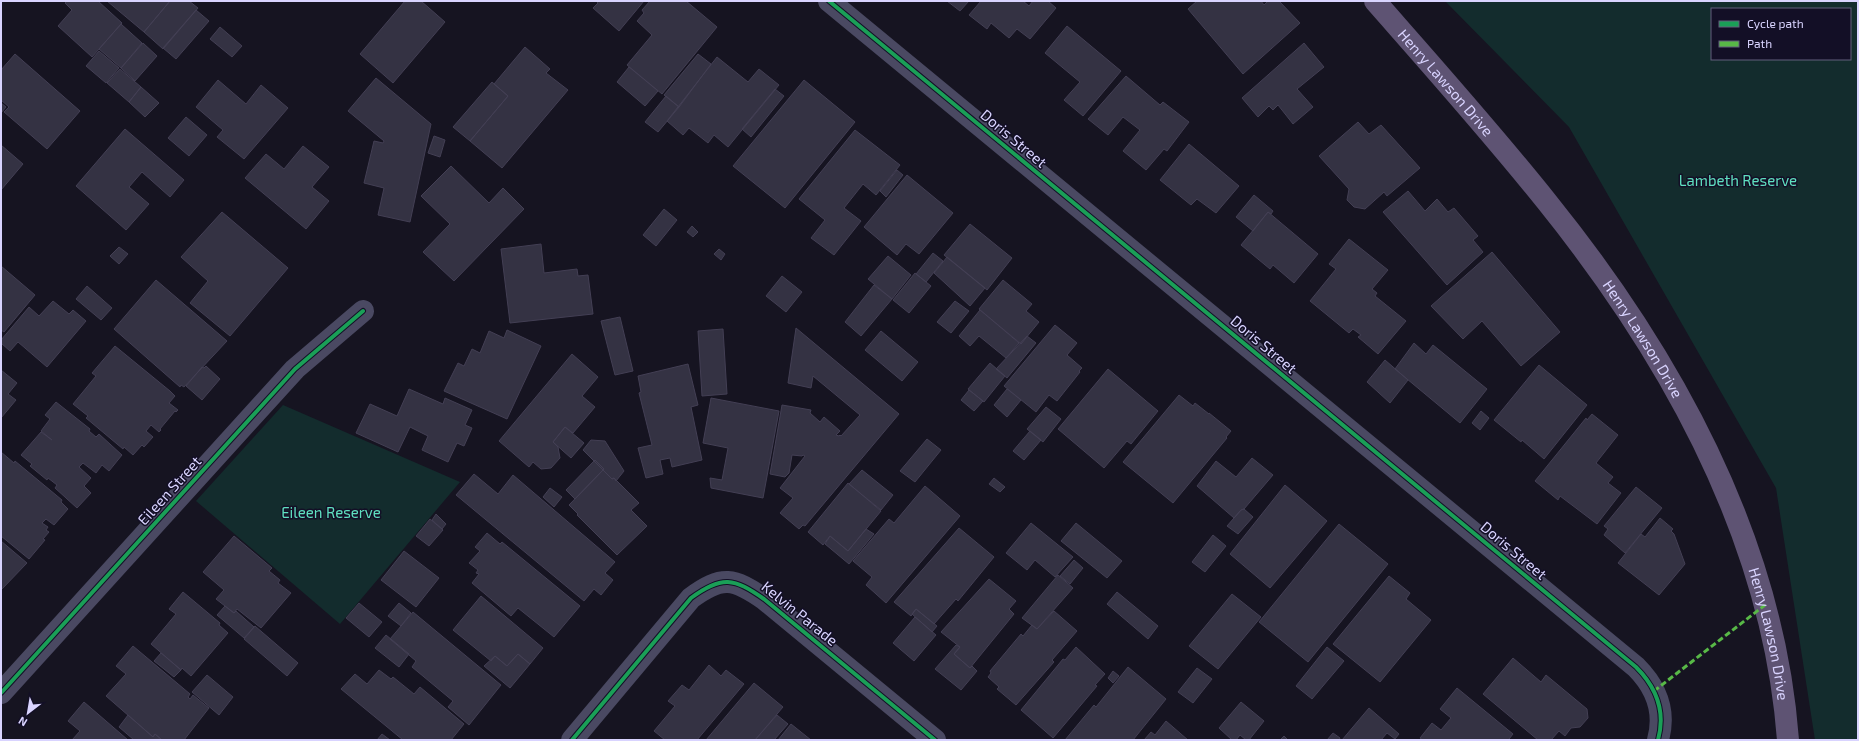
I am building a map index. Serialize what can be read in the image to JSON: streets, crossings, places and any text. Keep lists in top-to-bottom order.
{
  "streets": {
    "main road": ["Henry Lawson Drive"],
    "street": ["Doris Street", "Eileen Street", "Kelvin Parade"]
  },
  "parks": ["Lambeth Reserve", "Eileen Reserve"],
  "legend": ["Cycle path", "Path"],
  "north": "bottom left"
}
